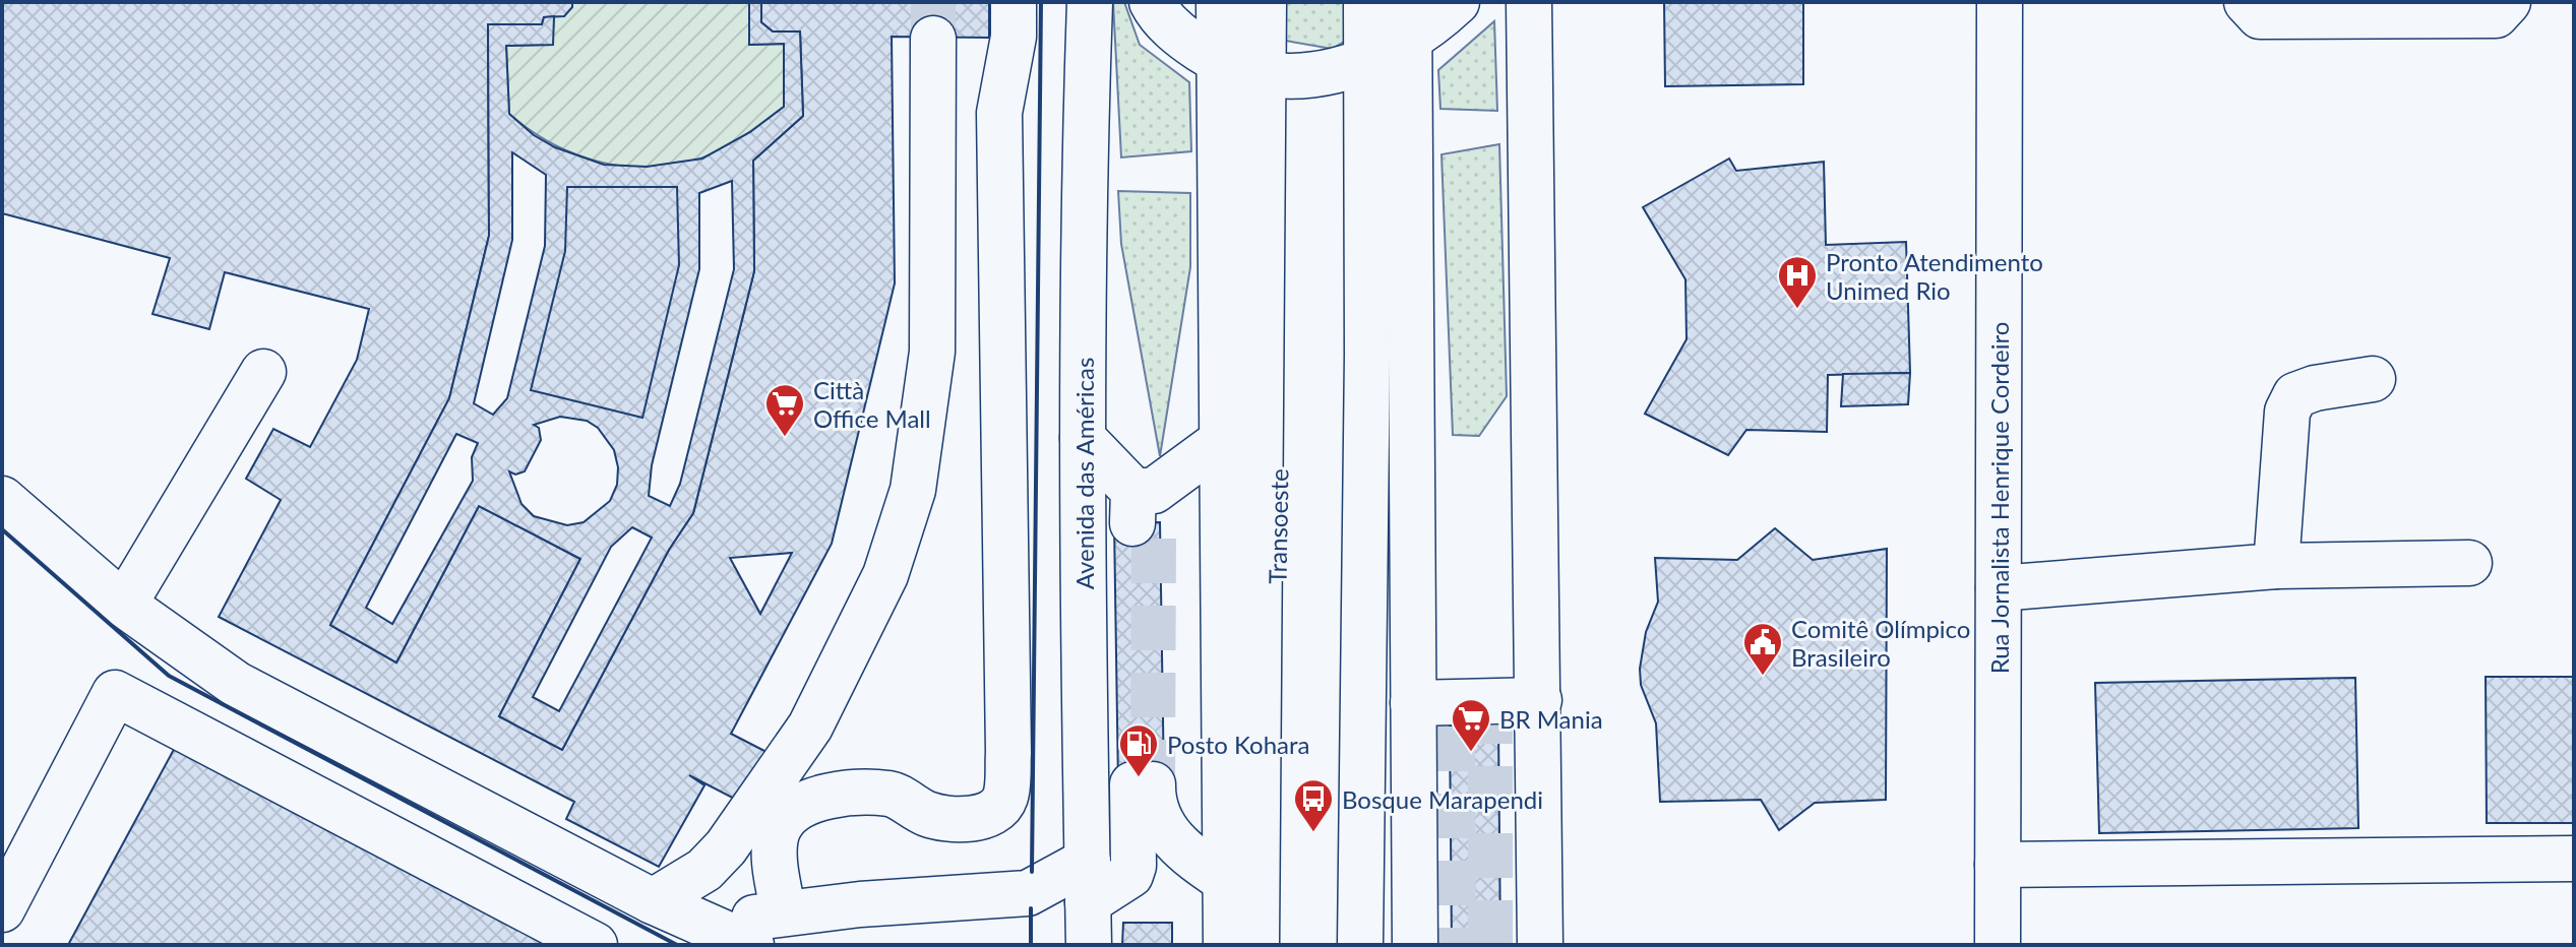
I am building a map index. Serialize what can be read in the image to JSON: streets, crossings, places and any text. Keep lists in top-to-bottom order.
{
  "streets": {
    "main road": ["Avenida das Américas", "Rua Jornalista Henrique Cordeiro", "Transoeste"]
  },
  "places": {
    "hospital": ["Pronto Atendimento Unimed Rio"],
    "supermarket": ["Città Office Mall", "BR Mania"],
    "public building": ["Comitê Olímpico Brasileiro"],
    "fuel station": ["Posto Kohara"],
    "bus stop": ["Bosque Marapendi"]
  }
}
